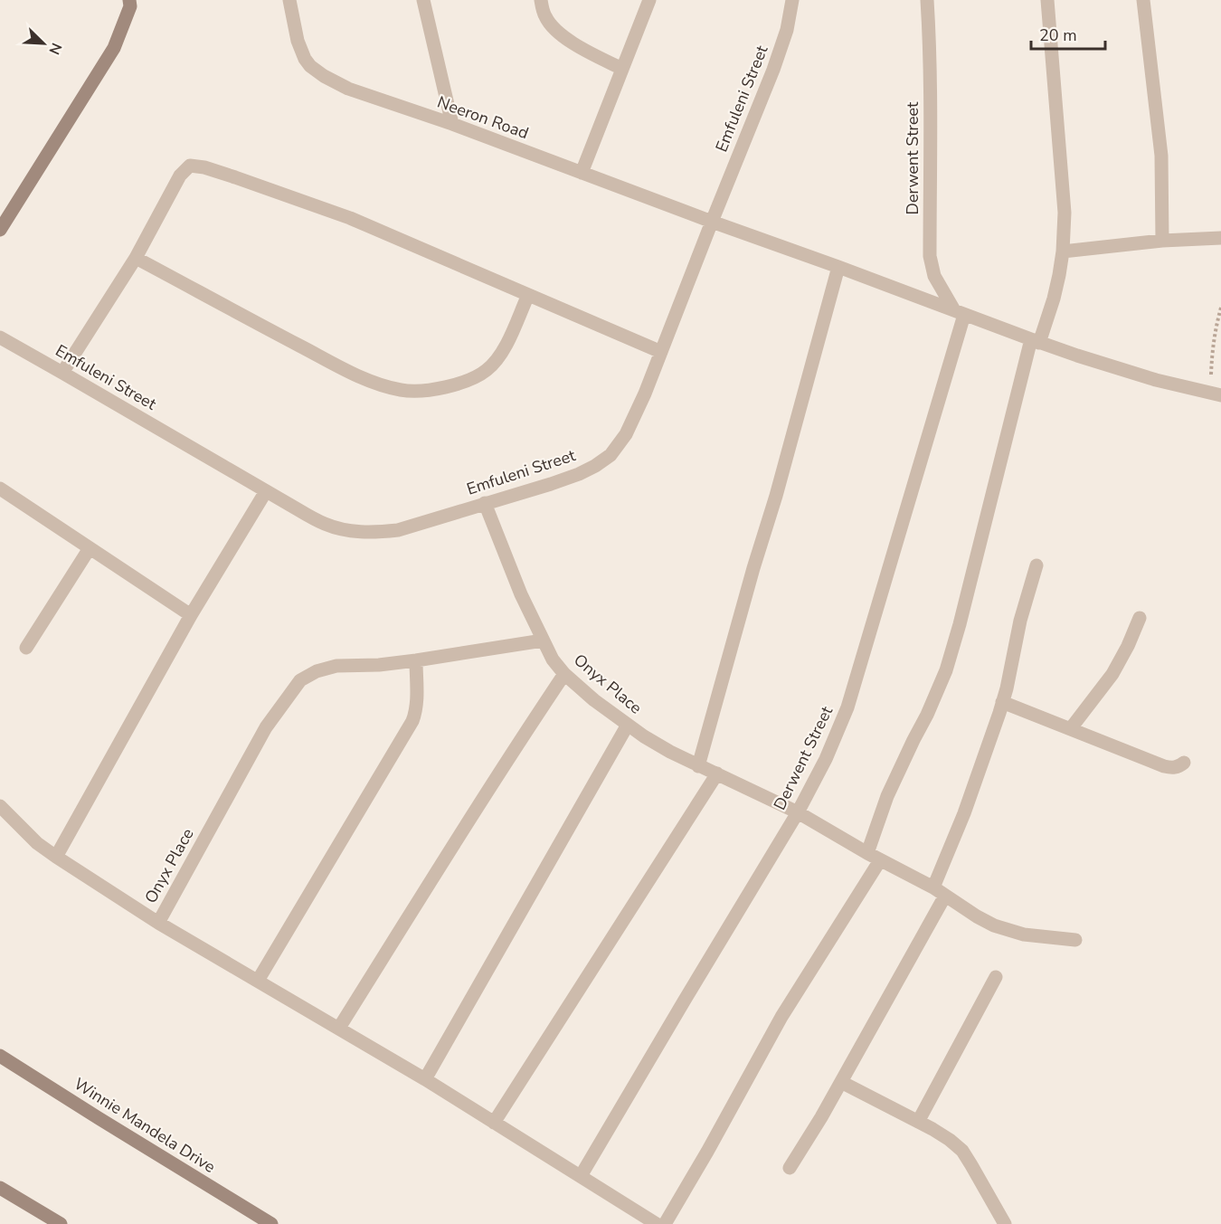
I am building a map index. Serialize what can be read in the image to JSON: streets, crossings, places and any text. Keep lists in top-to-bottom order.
{
  "streets": {
    "main road": ["Winnie Mandela Drive"],
    "street": [
      "Emfuleni Street",
      "Neeron Road",
      "Derwent Street",
      "Onyx Place"
    ]
  },
  "crossings": [
    ["Emfuleni Street", "Neeron Road"],
    ["Neeron Road", "Derwent Street"],
    ["Derwent Street", "Onyx Place"]
  ],
  "scale_bar": "20 m",
  "north": "bottom right"
}
